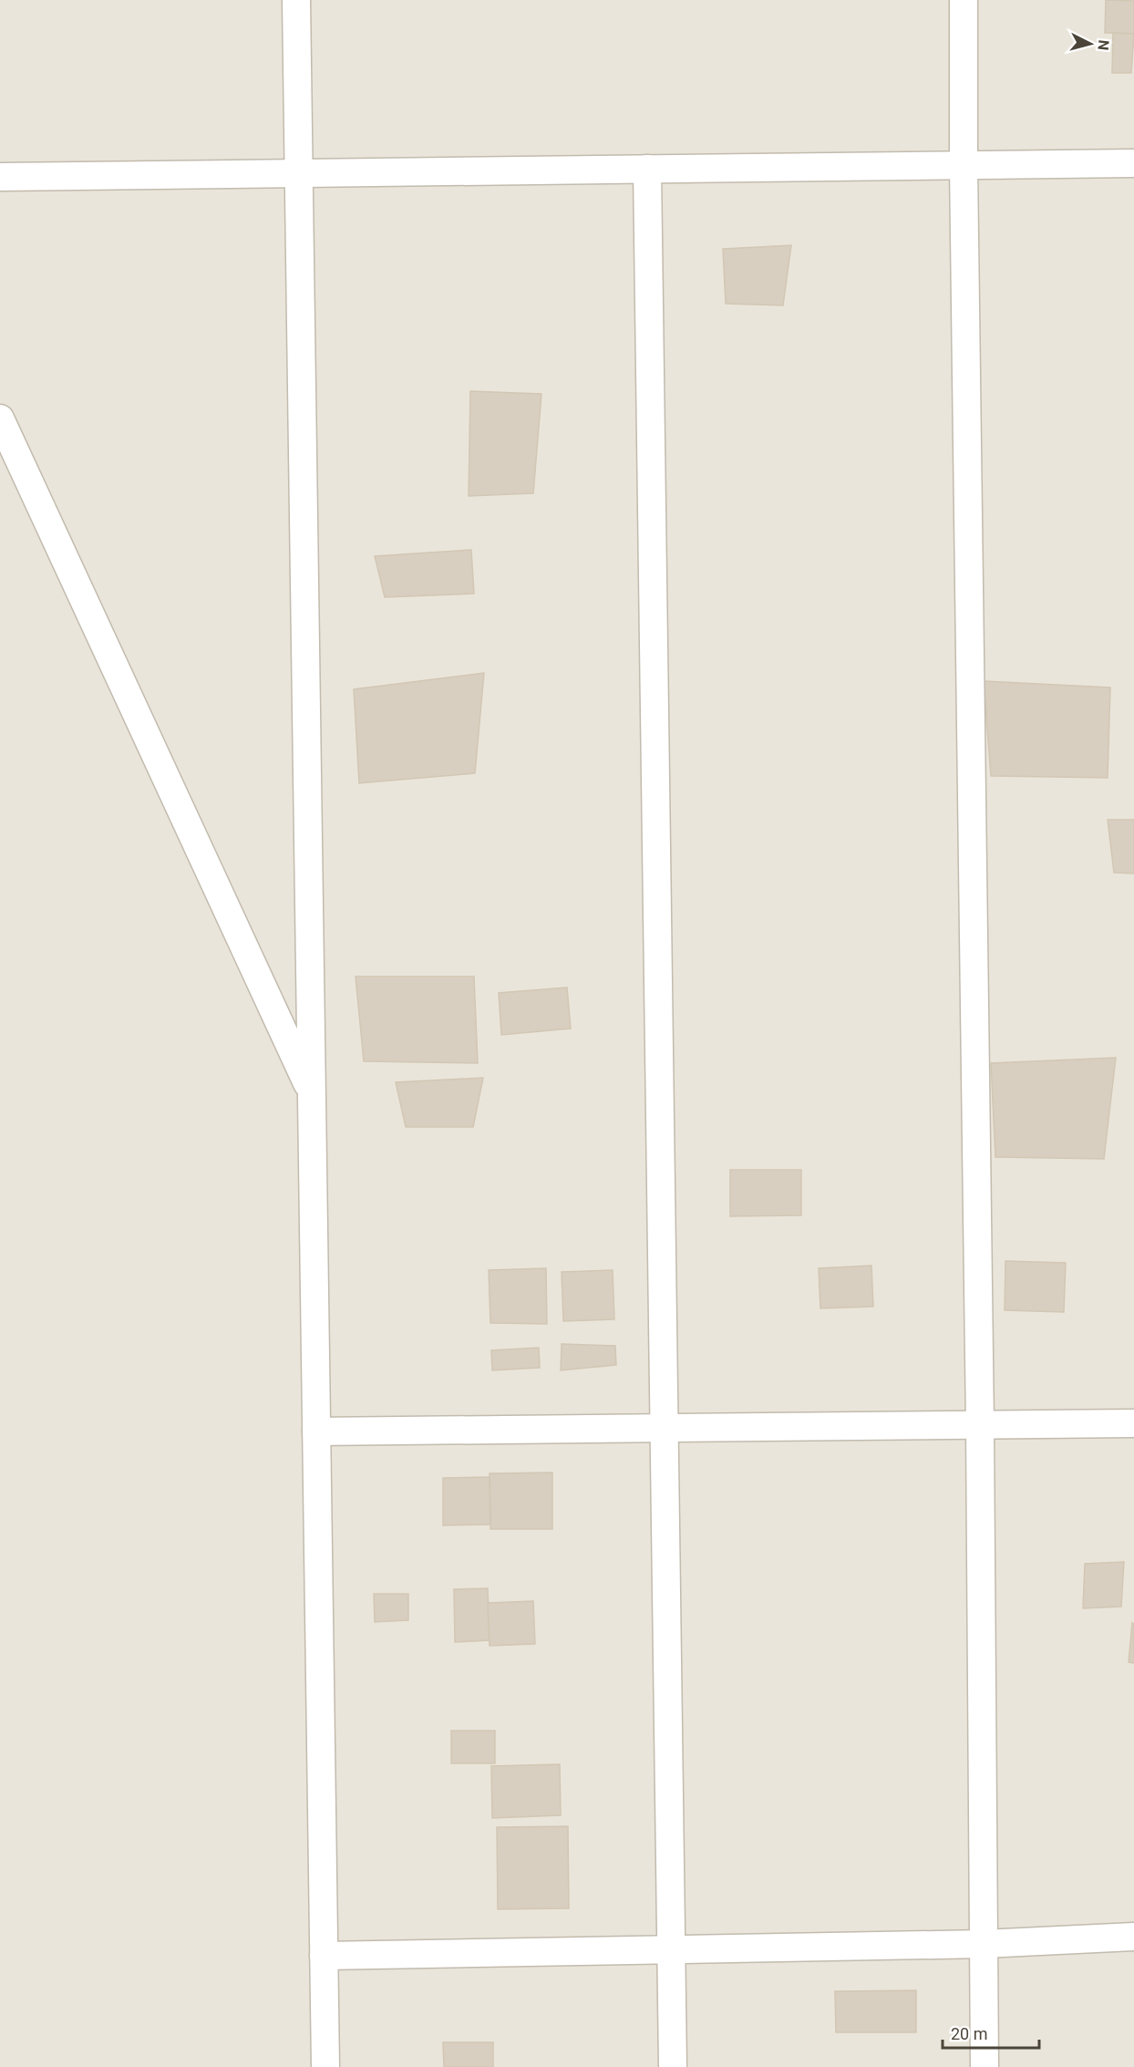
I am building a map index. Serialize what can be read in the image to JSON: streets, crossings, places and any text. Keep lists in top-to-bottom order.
{
  "scale_bar": "20 m",
  "north": "right"
}
